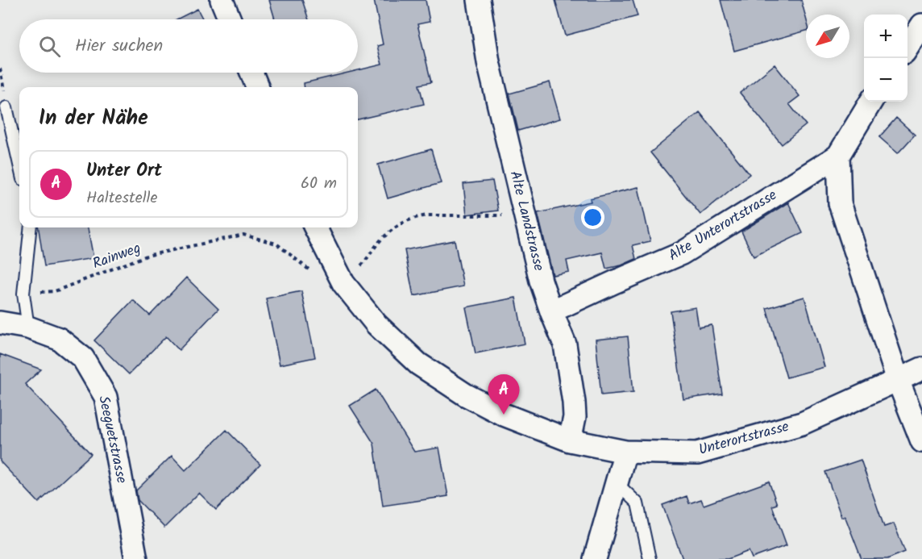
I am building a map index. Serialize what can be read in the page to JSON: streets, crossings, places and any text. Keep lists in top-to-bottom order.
{
  "streets": {
    "street": [
      "Alte Landstrasse",
      "Alte Unterortstrasse",
      "Unterortstrasse",
      "Seeguetstrasse"
    ],
    "path": ["Rainweg"]
  },
  "crossings": [
    ["Alte Landstrasse", "Alte Unterortstrasse"],
    ["Alte Landstrasse", "Unterortstrasse"]
  ],
  "north": "bottom left",
  "page": {
    "map_buttons": ["+", "−"],
    "search": "Hier suchen",
    "heading": "In der Nähe",
    "list": [
      {
        "mark": "A",
        "name": "Unter Ort",
        "note": "Haltestelle",
        "value": "60 m"
      }
    ],
    "pins": "A"
  }
}
